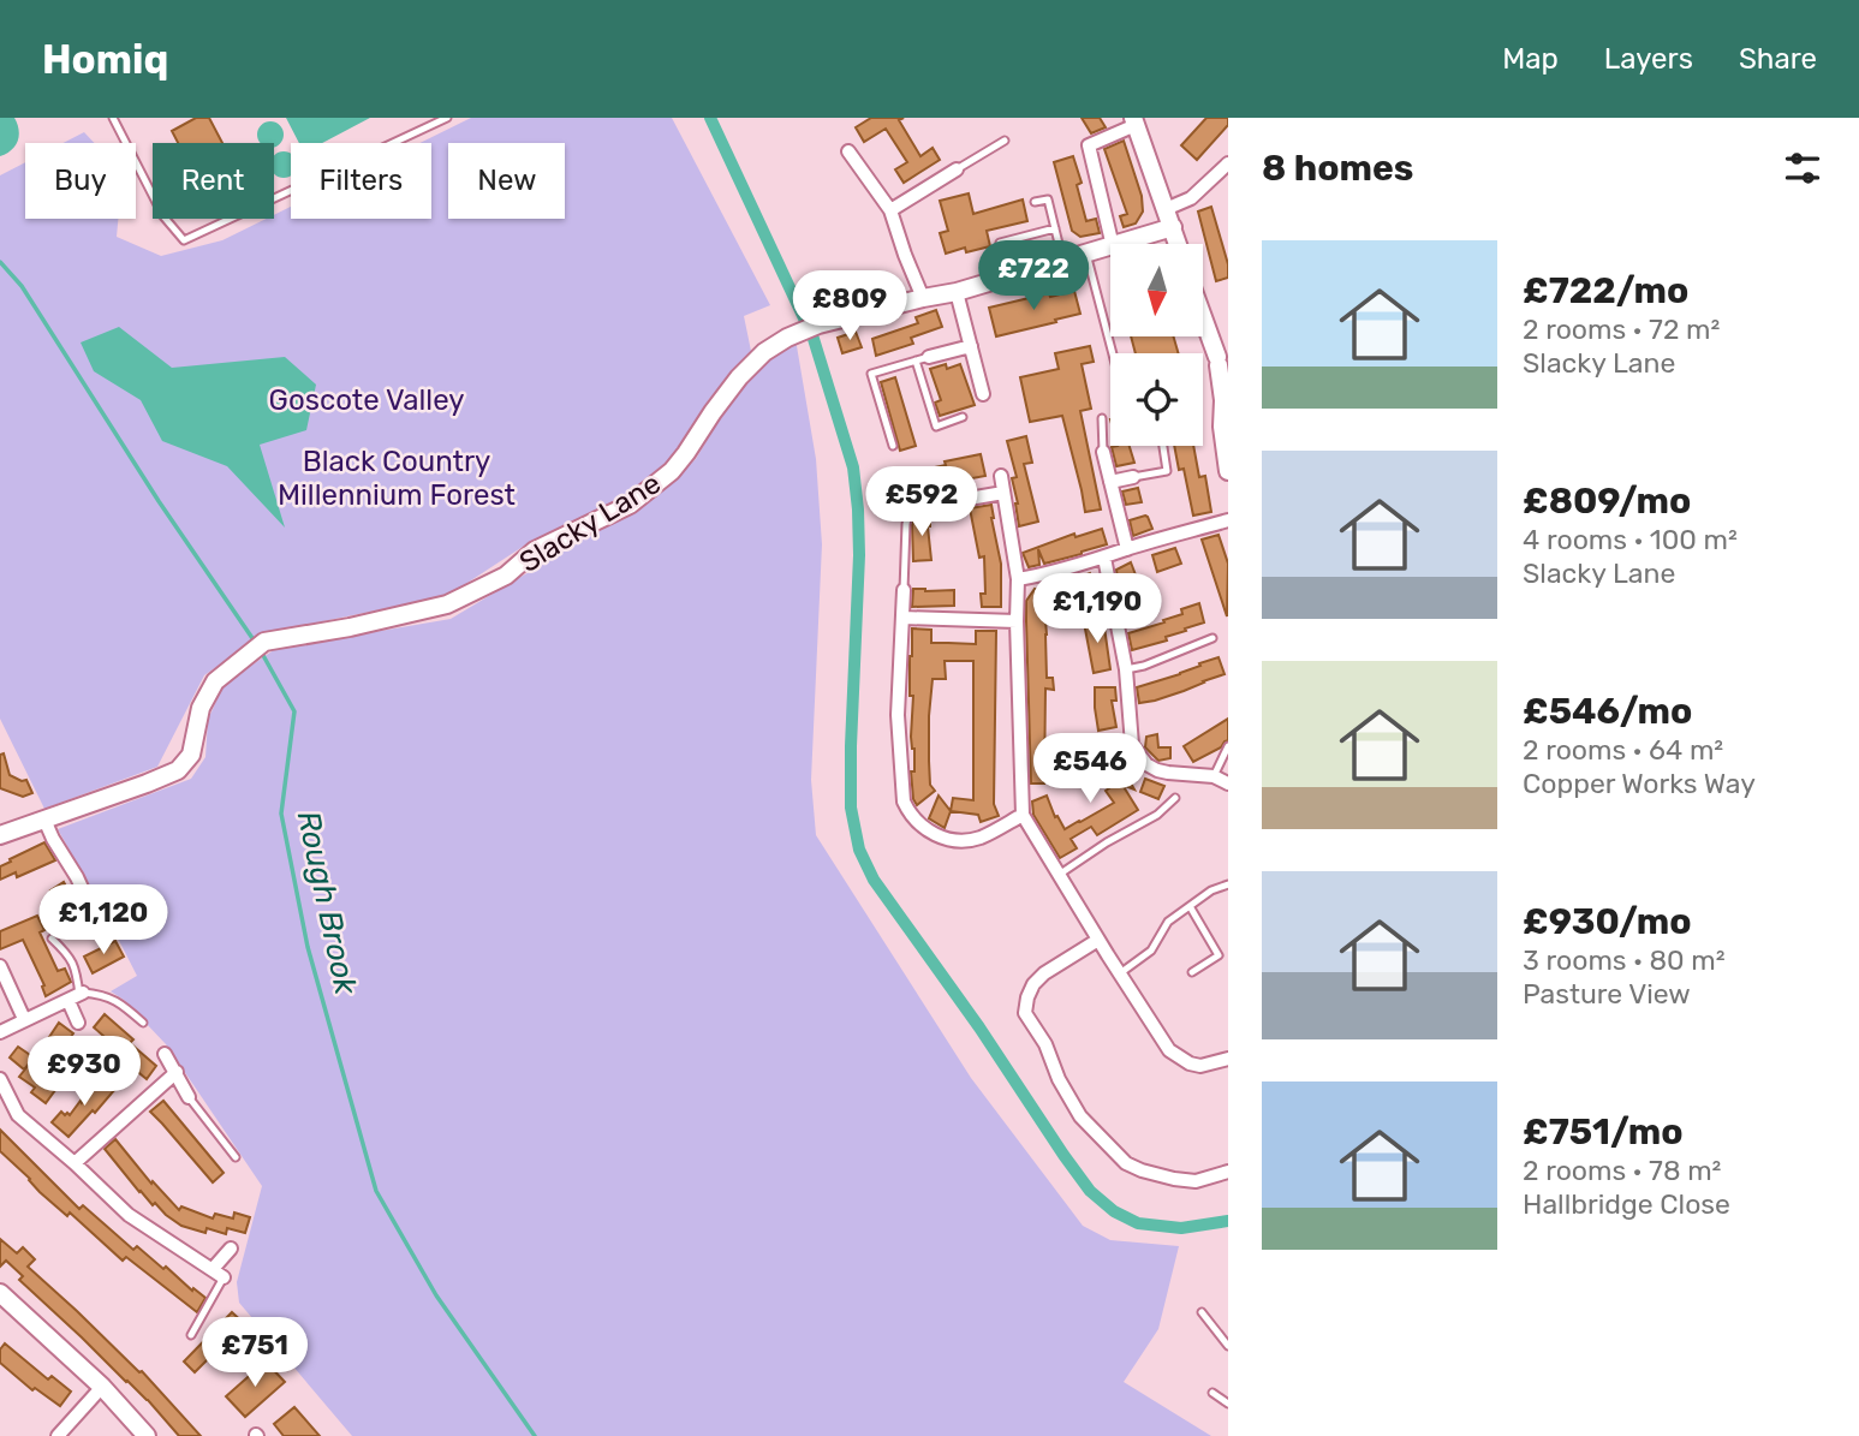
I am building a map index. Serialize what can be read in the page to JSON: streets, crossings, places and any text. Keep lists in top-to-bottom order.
{
  "streets": {
    "street": ["Slacky Lane"]
  },
  "water": ["Rough Brook"],
  "parks": ["Goscote Valley", "Black Country Millennium Forest"],
  "north": "bottom",
  "page": {
    "header": "Homiq",
    "nav": ["Map", "Layers", "Share"],
    "heading": "8 homes",
    "chip": [
      "Buy",
      "Rent",
      "Filters",
      "New"
    ],
    "list": [
      {
        "name": "£722/mo",
        "note": "2 rooms · 72 m² · Slacky Lane"
      },
      {
        "name": "£809/mo",
        "note": "4 rooms · 100 m² · Slacky Lane"
      },
      {
        "name": "£546/mo",
        "note": "2 rooms · 64 m² · Copper Works Way"
      },
      {
        "name": "£930/mo",
        "note": "3 rooms · 80 m² · Pasture View"
      },
      {
        "name": "£751/mo",
        "note": "2 rooms · 78 m² · Hallbridge Close"
      }
    ],
    "price": [
      "£722",
      "£809",
      "£592",
      "£1,190",
      "£546",
      "£1,120",
      "£930",
      "£751"
    ]
  }
}
